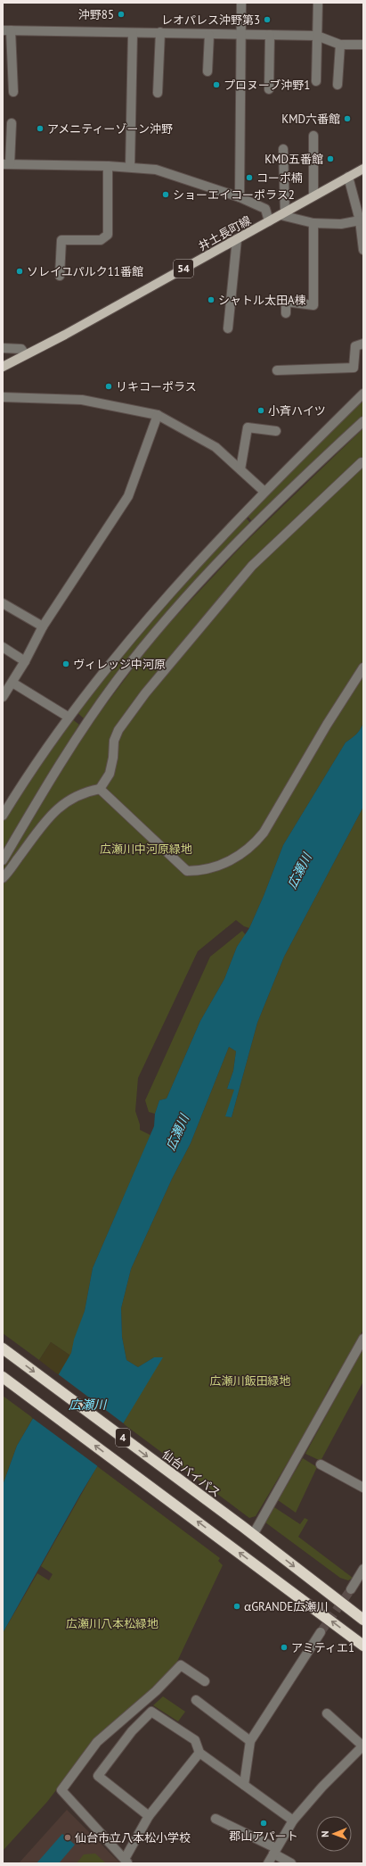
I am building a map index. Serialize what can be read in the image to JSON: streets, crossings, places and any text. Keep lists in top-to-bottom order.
{
  "streets": {
    "highway": ["4", "仙台バイパス"],
    "main road": ["井土長町線", "54"]
  },
  "water": ["広瀬川"],
  "parks": ["広瀬川中河原緑地", "広瀬川飯田緑地", "広瀬川八本松緑地"],
  "places": [
    "沖野85",
    "レオパレス沖野第3",
    "プロヌーブ沖野1",
    "KMD六番館",
    "アメニティーゾーン沖野",
    "KMD五番館",
    "コーポ楠",
    "ショーエイコーポラス2",
    "ソレイユパルク11番館",
    "シャトル太田A棟",
    "リキコーポラス",
    "小斉ハイツ",
    "ヴィレッジ中河原",
    "αGRANDE広瀬川",
    "アミティエ1",
    "郡山アパート",
    "仙台市立八本松小学校"
  ],
  "north": "left"
}
